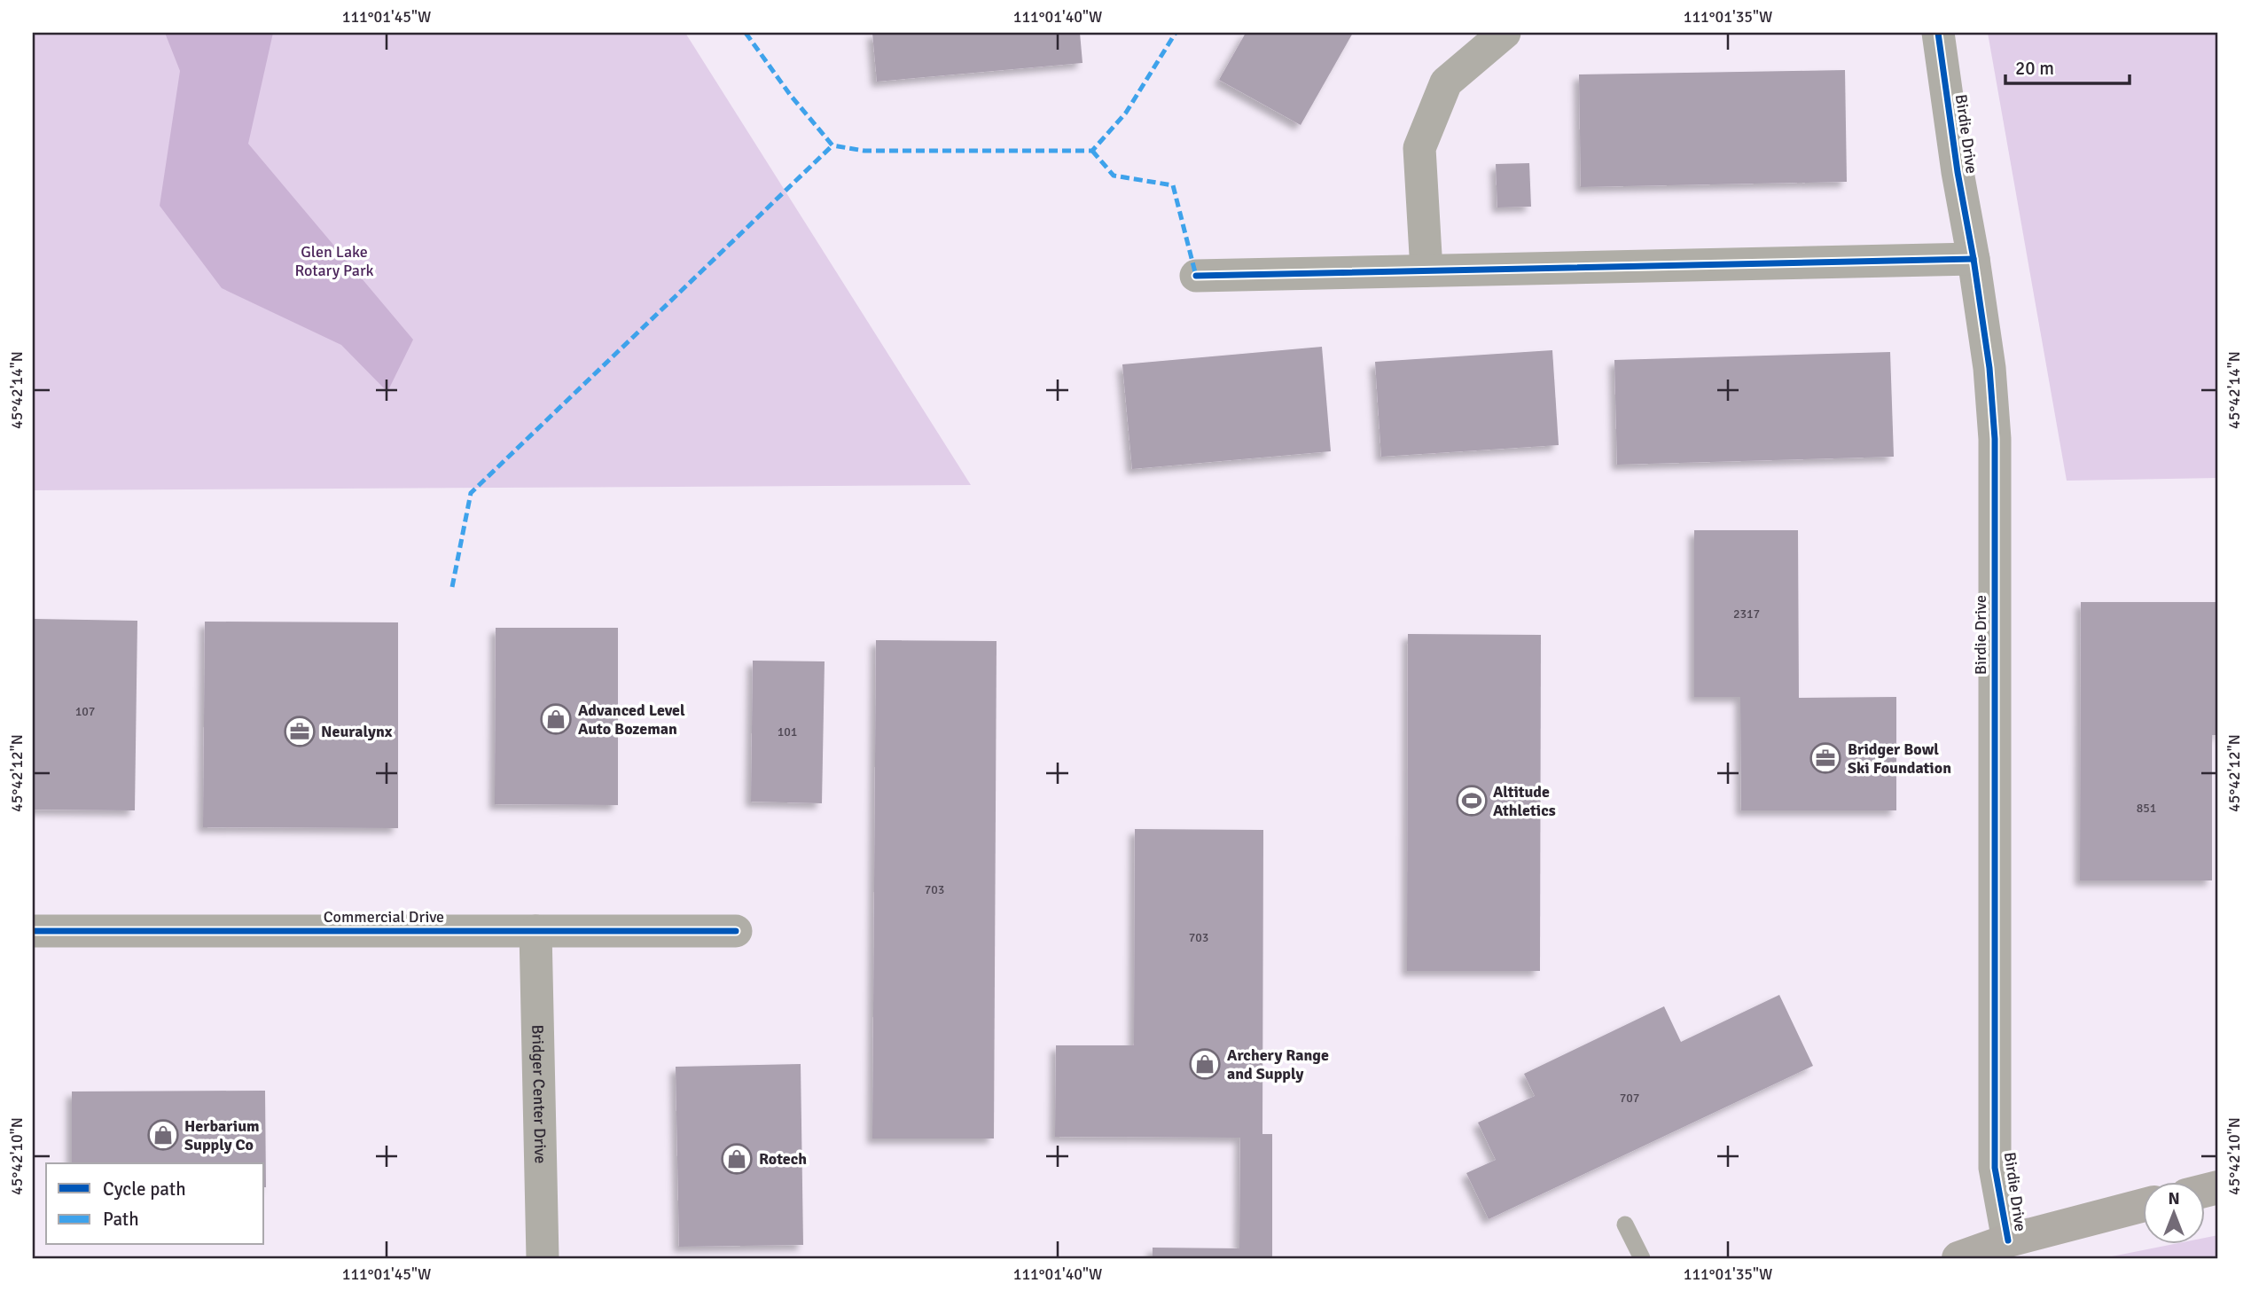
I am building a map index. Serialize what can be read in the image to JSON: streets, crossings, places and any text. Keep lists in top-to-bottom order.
{
  "streets": {
    "street": ["Birdie Drive", "Commercial Drive", "Bridger Center Drive"]
  },
  "crossings": [
    ["Commercial Drive", "Bridger Center Drive"]
  ],
  "parks": ["Glen Lake Rotary Park"],
  "places": {
    "shop": [
      "Advanced Level Auto Bozeman",
      "Archery Range and Supply",
      "Herbarium Supply Co",
      "Rotech"
    ],
    "office": ["Neuralynx", "Bridger Bowl Ski Foundation"],
    "sports": ["Altitude Athletics"]
  },
  "house_numbers": [
    "2317",
    "107",
    "101",
    "851",
    "703",
    "703",
    "707"
  ],
  "legend": ["Cycle path", "Path"],
  "scale_bar": "20 m",
  "north": "top",
  "coordinates": [
    "111°01'45\"W",
    "111°01'40\"W",
    "111°01'35\"W",
    "45°42'14\"N",
    "45°42'12\"N",
    "45°42'10\"N"
  ]
}
